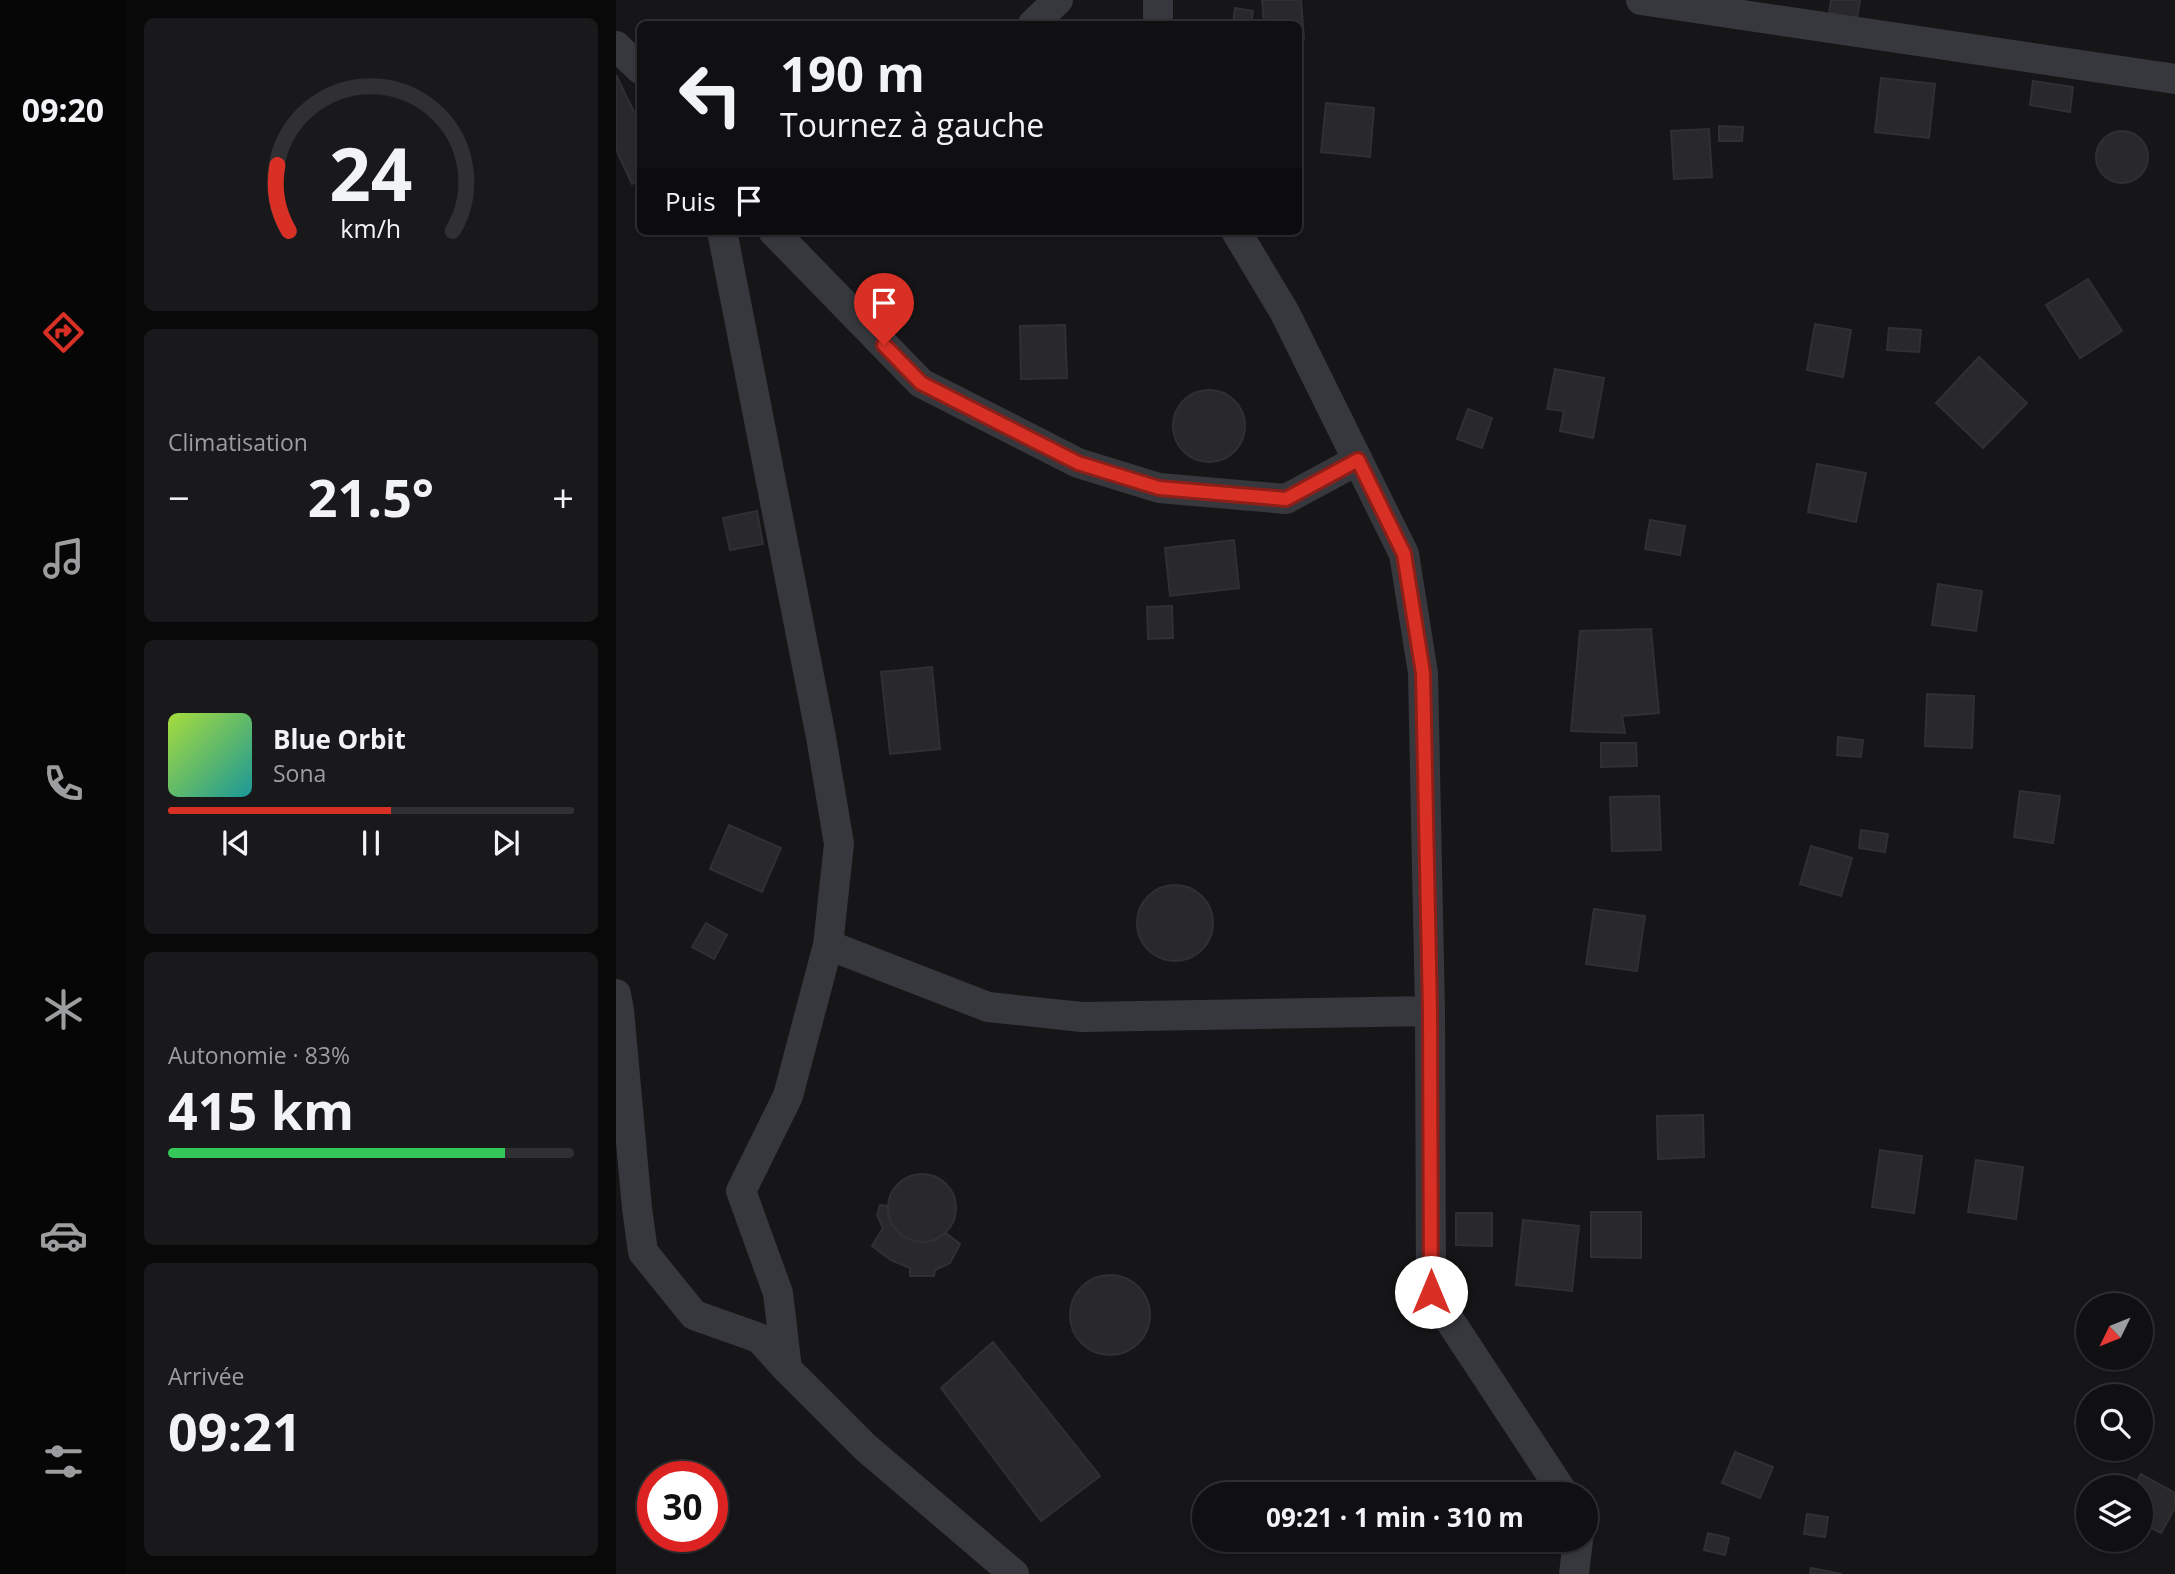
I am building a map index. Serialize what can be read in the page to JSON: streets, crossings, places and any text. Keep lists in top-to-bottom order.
{
  "north": "bottom left",
  "page": {
    "tabs": "09:20",
    "turn": ["190 m", "Tournez à gauche"],
    "then": "Puis",
    "tile": [
      "Climatisation",
      ["Autonomie · 83%", "415 km"],
      ["Arrivée", "09:21"]
    ],
    "heat": ["−", "21.5°", "+"],
    "song": ["Blue Orbit", "Sona"],
    "limit": "30",
    "trip": "09:21 · 1 min · 310 m",
    "gauge": ["24", "km/h"]
  }
}
